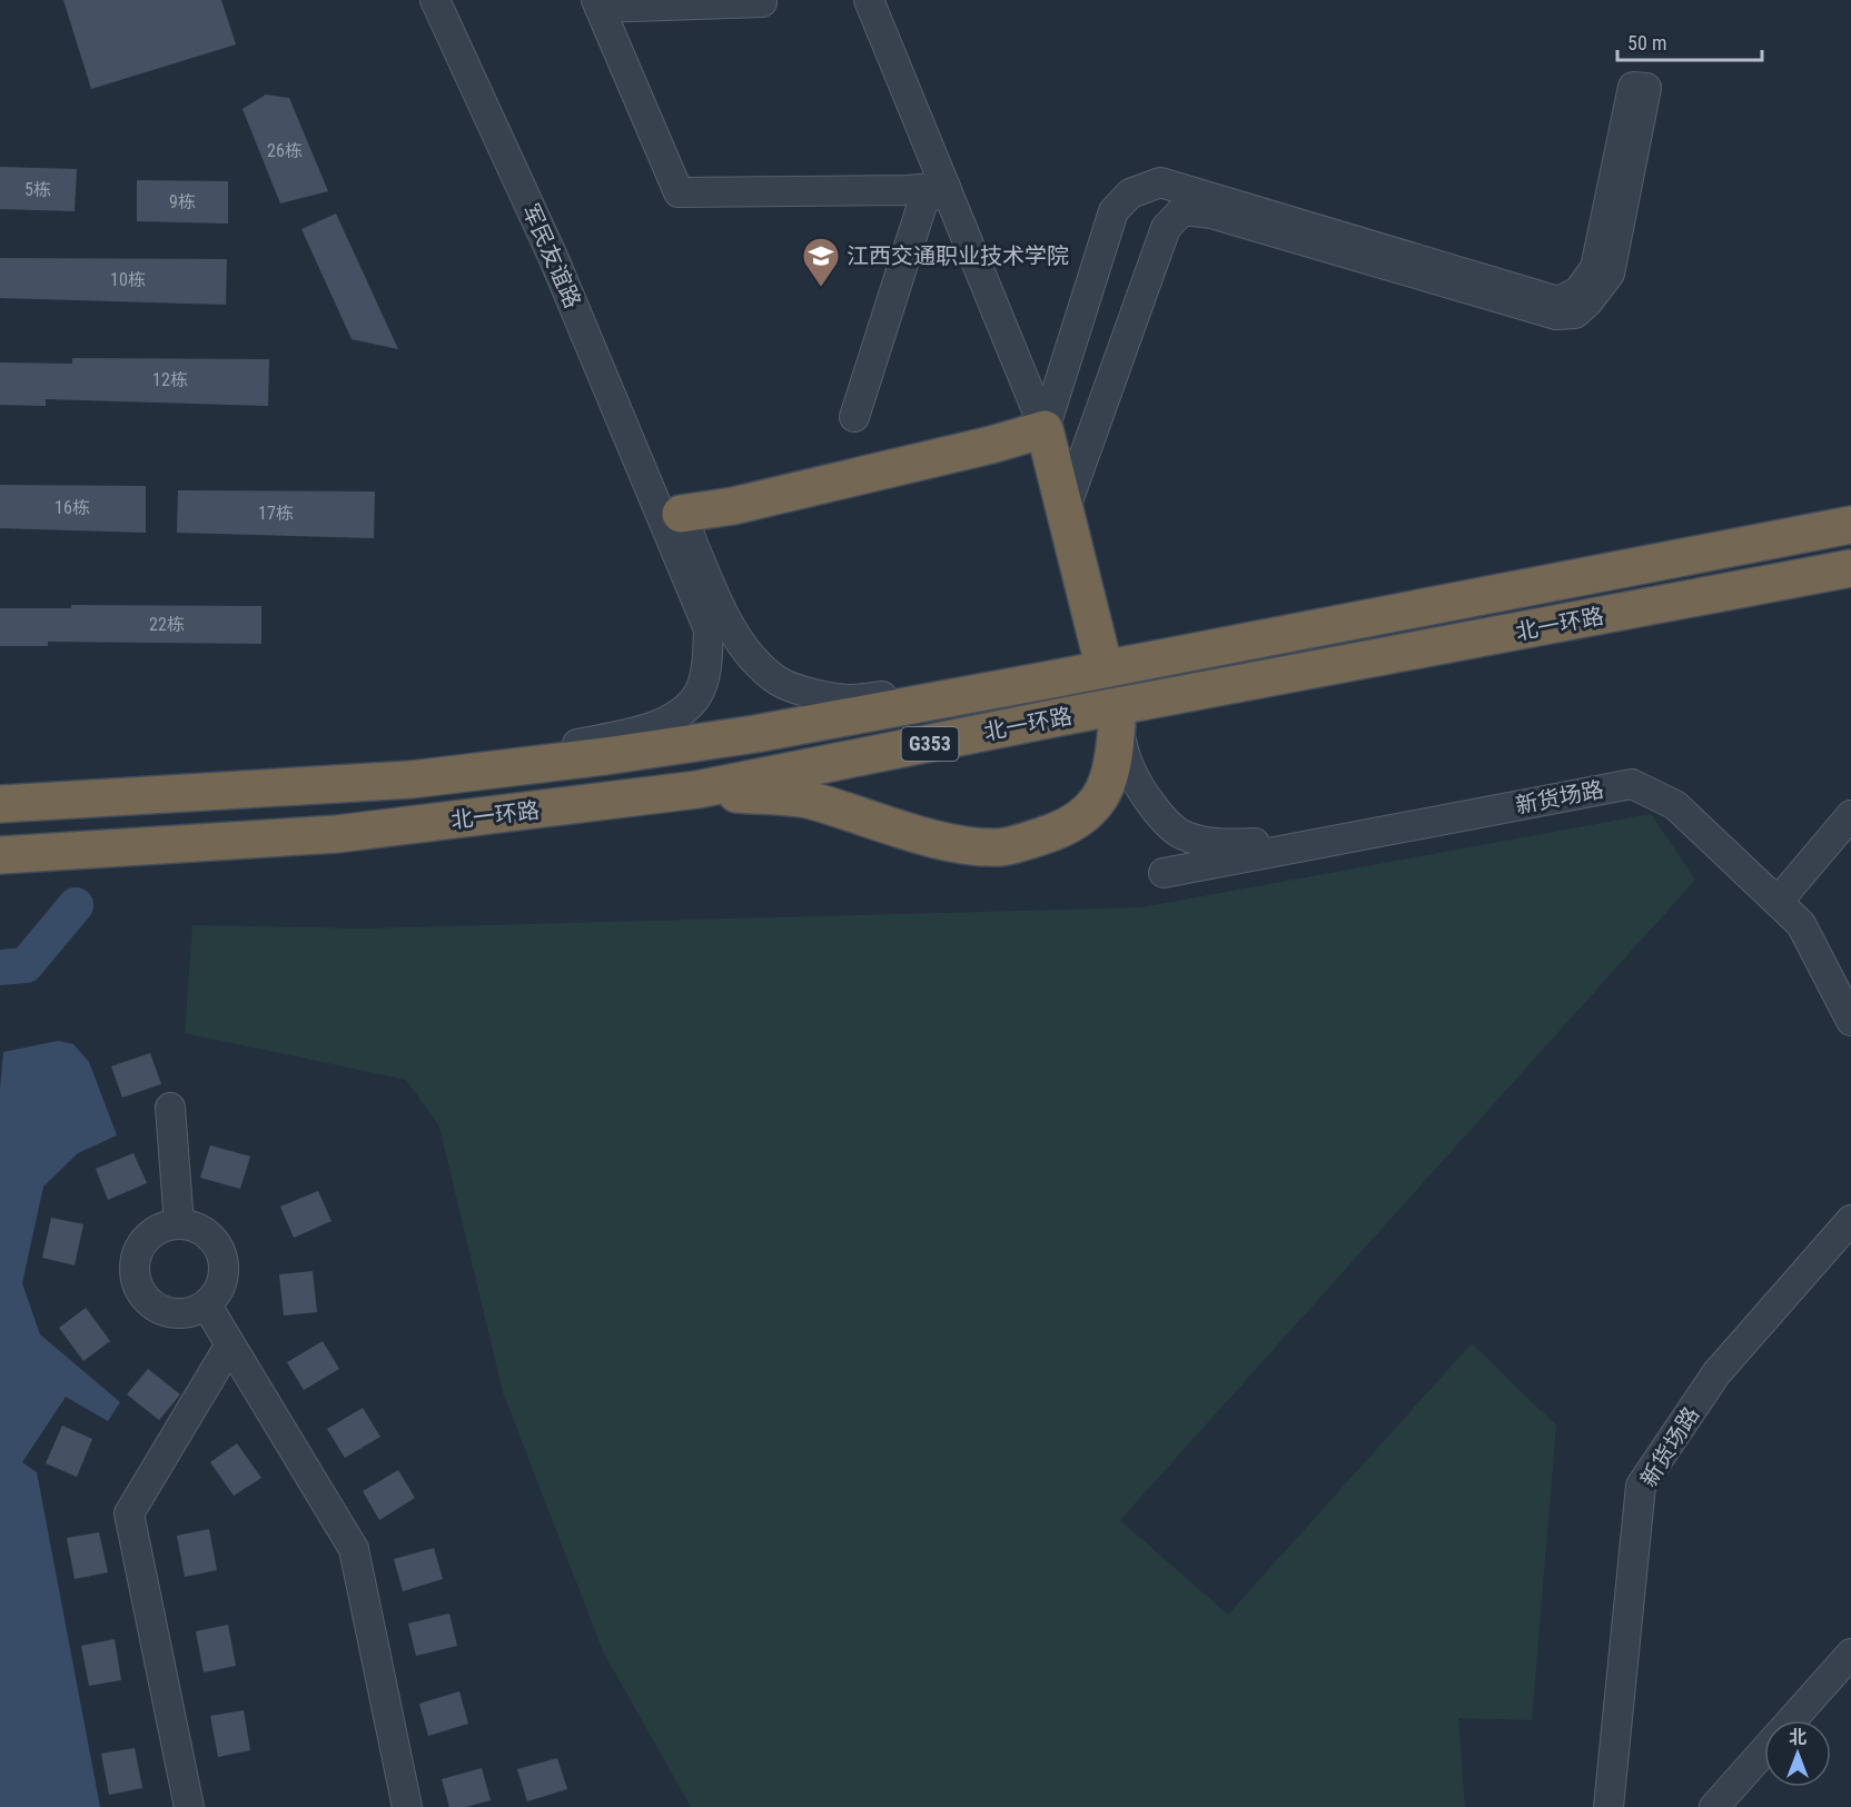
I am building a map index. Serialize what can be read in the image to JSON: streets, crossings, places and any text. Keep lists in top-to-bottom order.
{
  "streets": {
    "highway": ["北一环路", "G353"],
    "street": ["军民友谊路", "新货场路"]
  },
  "places": {
    "school or university": ["江西交通职业技术学院"]
  },
  "house_numbers": [
    "26栋",
    "5栋",
    "9栋",
    "10栋",
    "12栋",
    "16栋",
    "17栋",
    "22栋"
  ],
  "scale_bar": "50 m",
  "north": "top"
}
